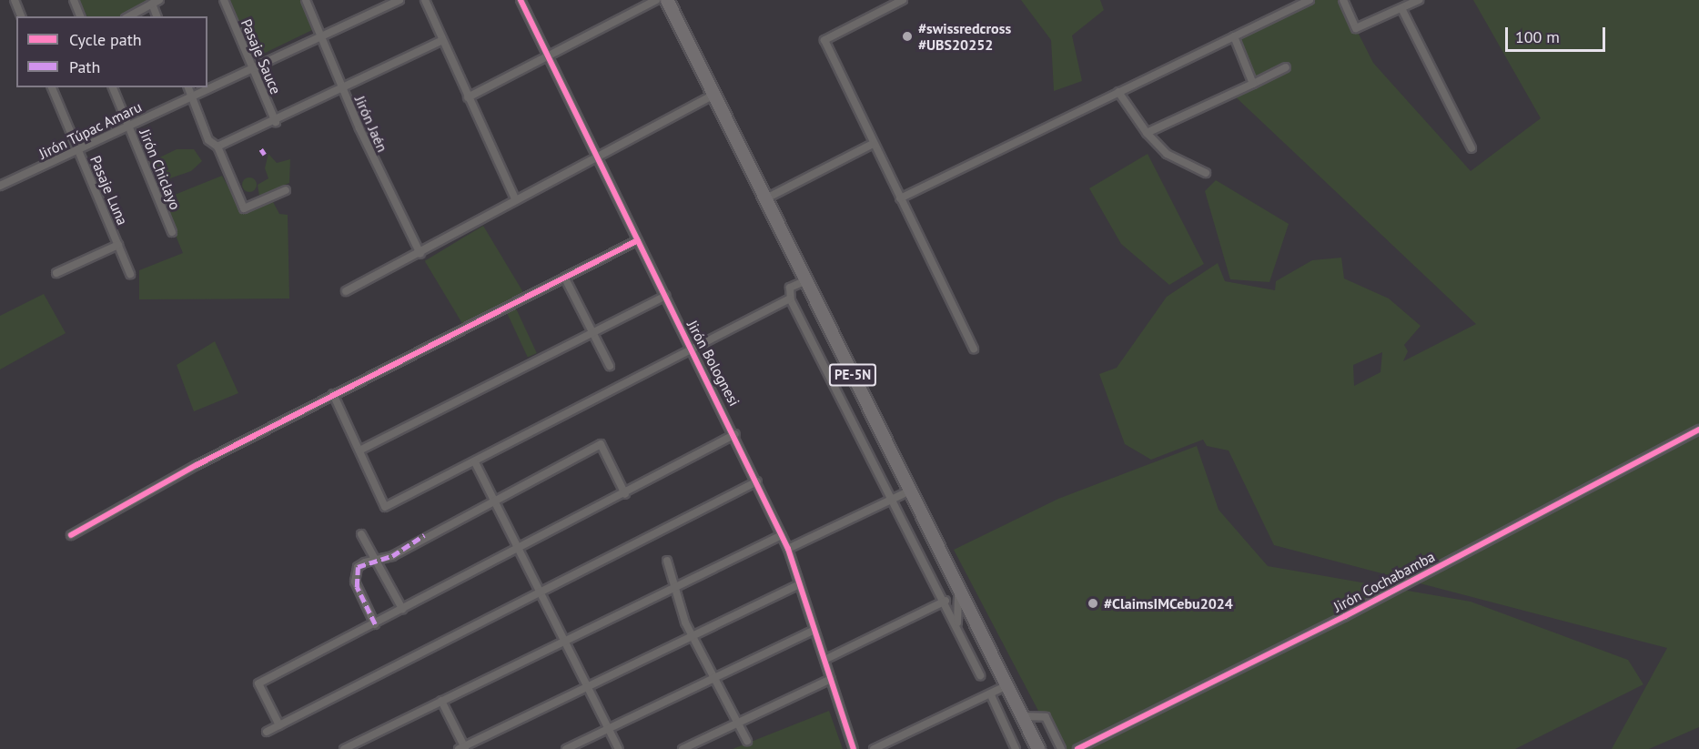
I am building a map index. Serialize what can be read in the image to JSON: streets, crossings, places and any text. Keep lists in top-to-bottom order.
{
  "streets": {
    "highway": ["PE-5N"],
    "street": [
      "Pasaje Sauce",
      "Jirón Jaén",
      "Jirón Túpac Amaru",
      "Jirón Chiclayo",
      "Pasaje Luna",
      "Jirón Bolognesi",
      "Jirón Cochabamba"
    ]
  },
  "crossings": [
    ["Pasaje Sauce", "Jirón Túpac Amaru"],
    ["Jirón Jaén", "Jirón Túpac Amaru"],
    ["Jirón Túpac Amaru", "Jirón Chiclayo"],
    ["Jirón Túpac Amaru", "Pasaje Luna"]
  ],
  "places": ["#swissredcross #UBS20252", "#ClaimsIMCebu2024"],
  "legend": ["Cycle path", "Path"],
  "scale_bar": "100 m"
}
